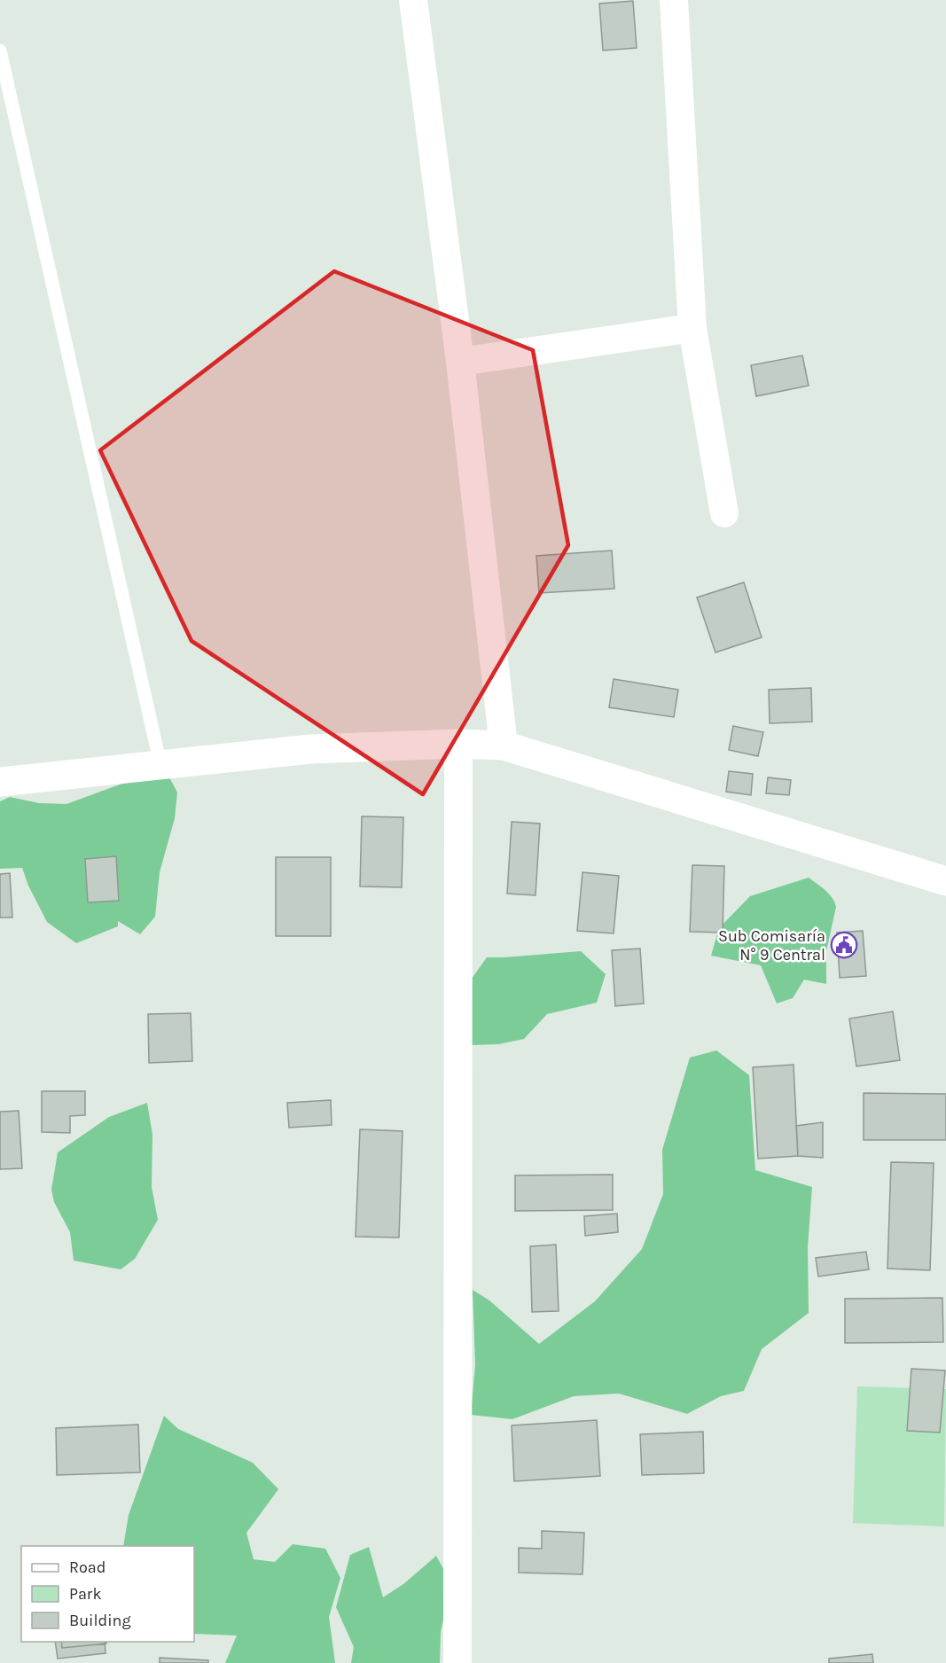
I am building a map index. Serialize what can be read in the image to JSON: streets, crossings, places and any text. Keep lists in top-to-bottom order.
{
  "places": {
    "public building": ["Sub Comisaría N° 9 Central"]
  },
  "legend": ["Road", "Park", "Building"]
}
